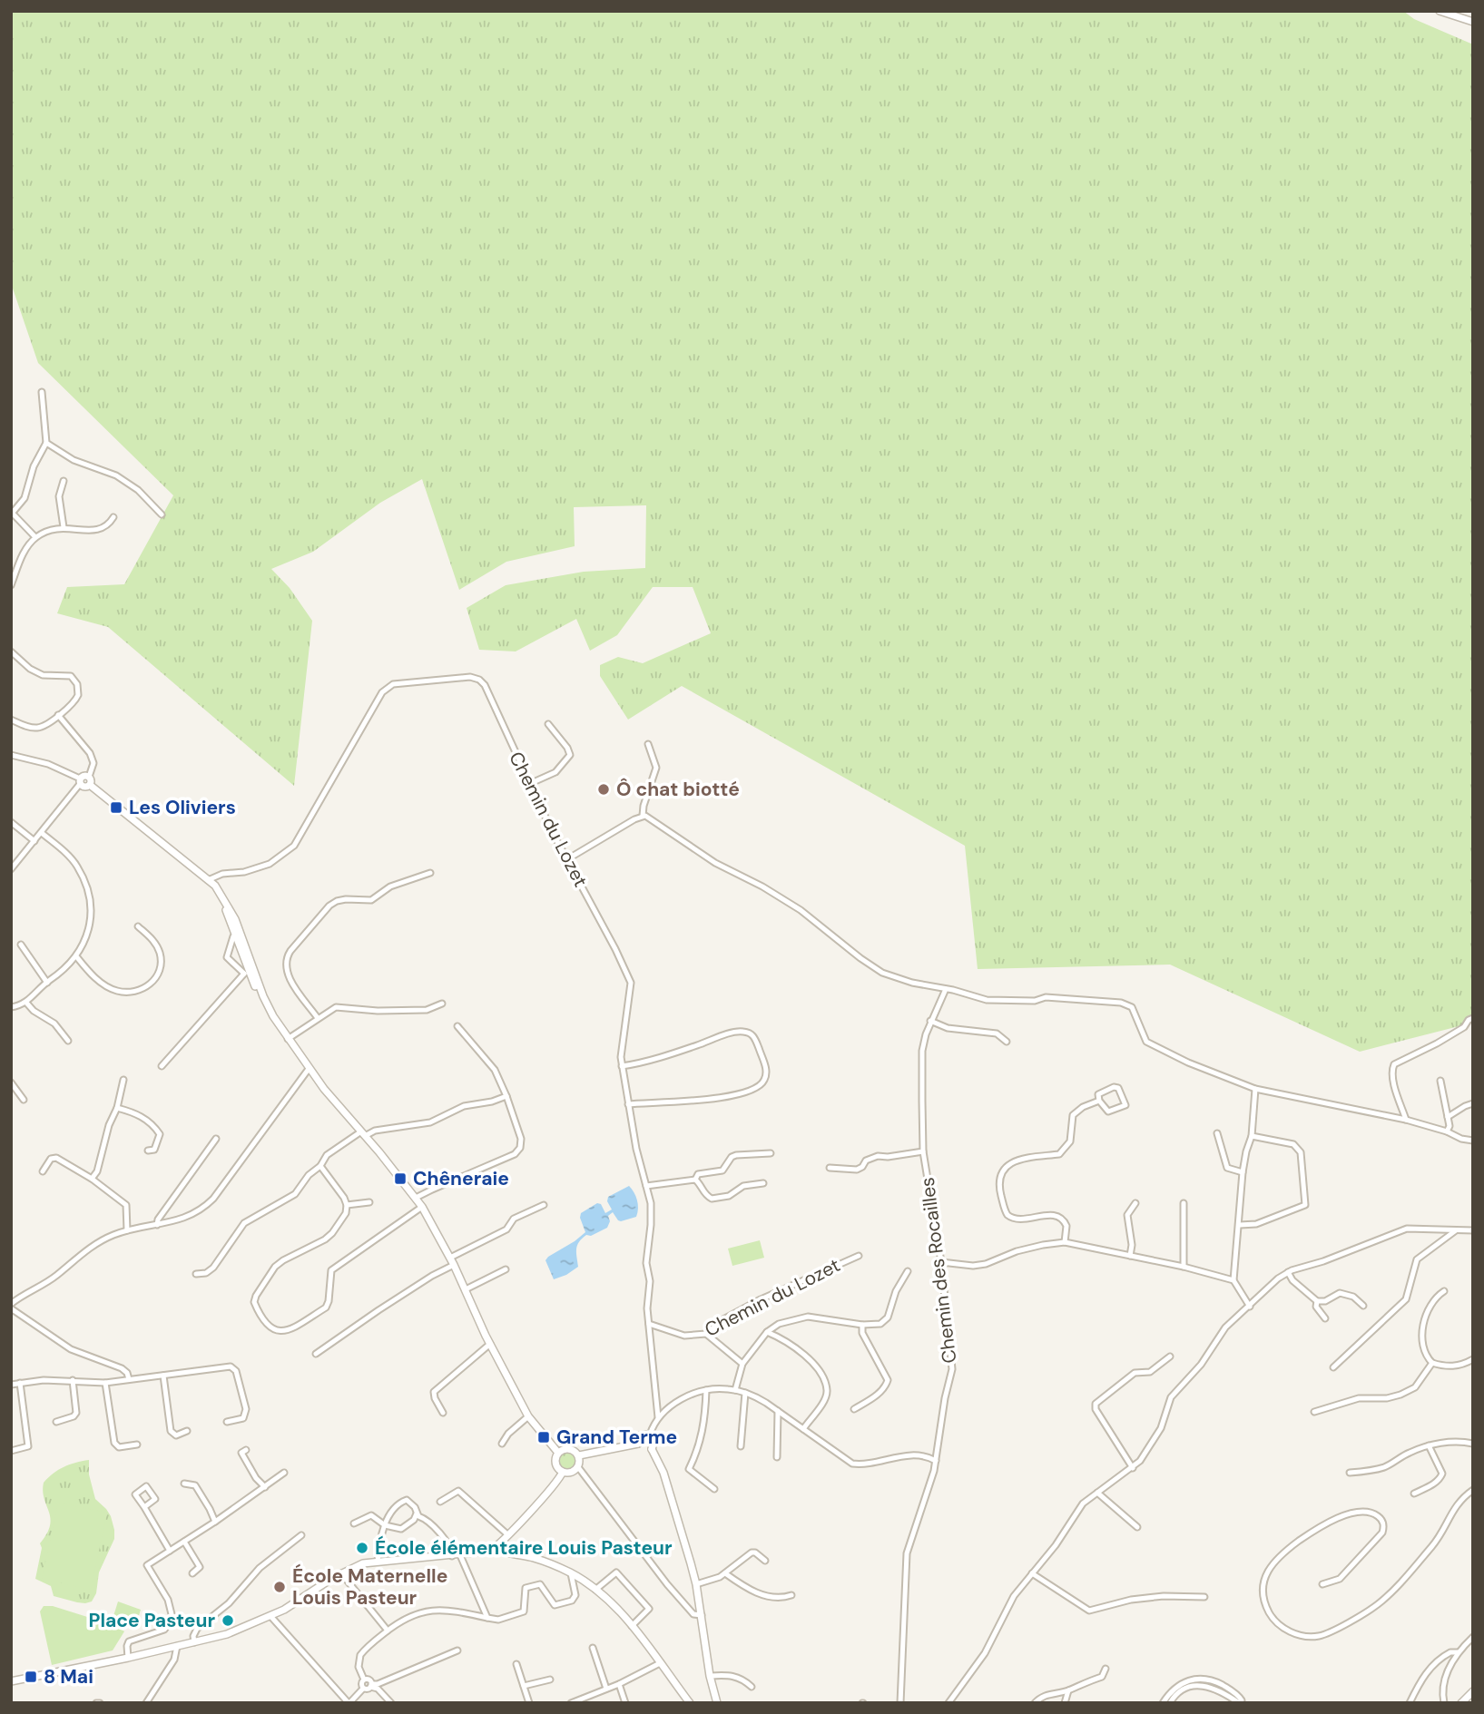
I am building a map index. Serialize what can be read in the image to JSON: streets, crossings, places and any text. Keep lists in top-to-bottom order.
{
  "streets": {
    "street": ["Chemin du Lozet", "Chemin des Rocailles"]
  },
  "places": {
    "other": [
      "Ô chat biotté",
      "École élémentaire Louis Pasteur",
      "École Maternelle Louis Pasteur",
      "Place Pasteur"
    ],
    "transit": [
      "Les Oliviers",
      "Chêneraie",
      "Grand Terme",
      "8 Mai"
    ]
  }
}
